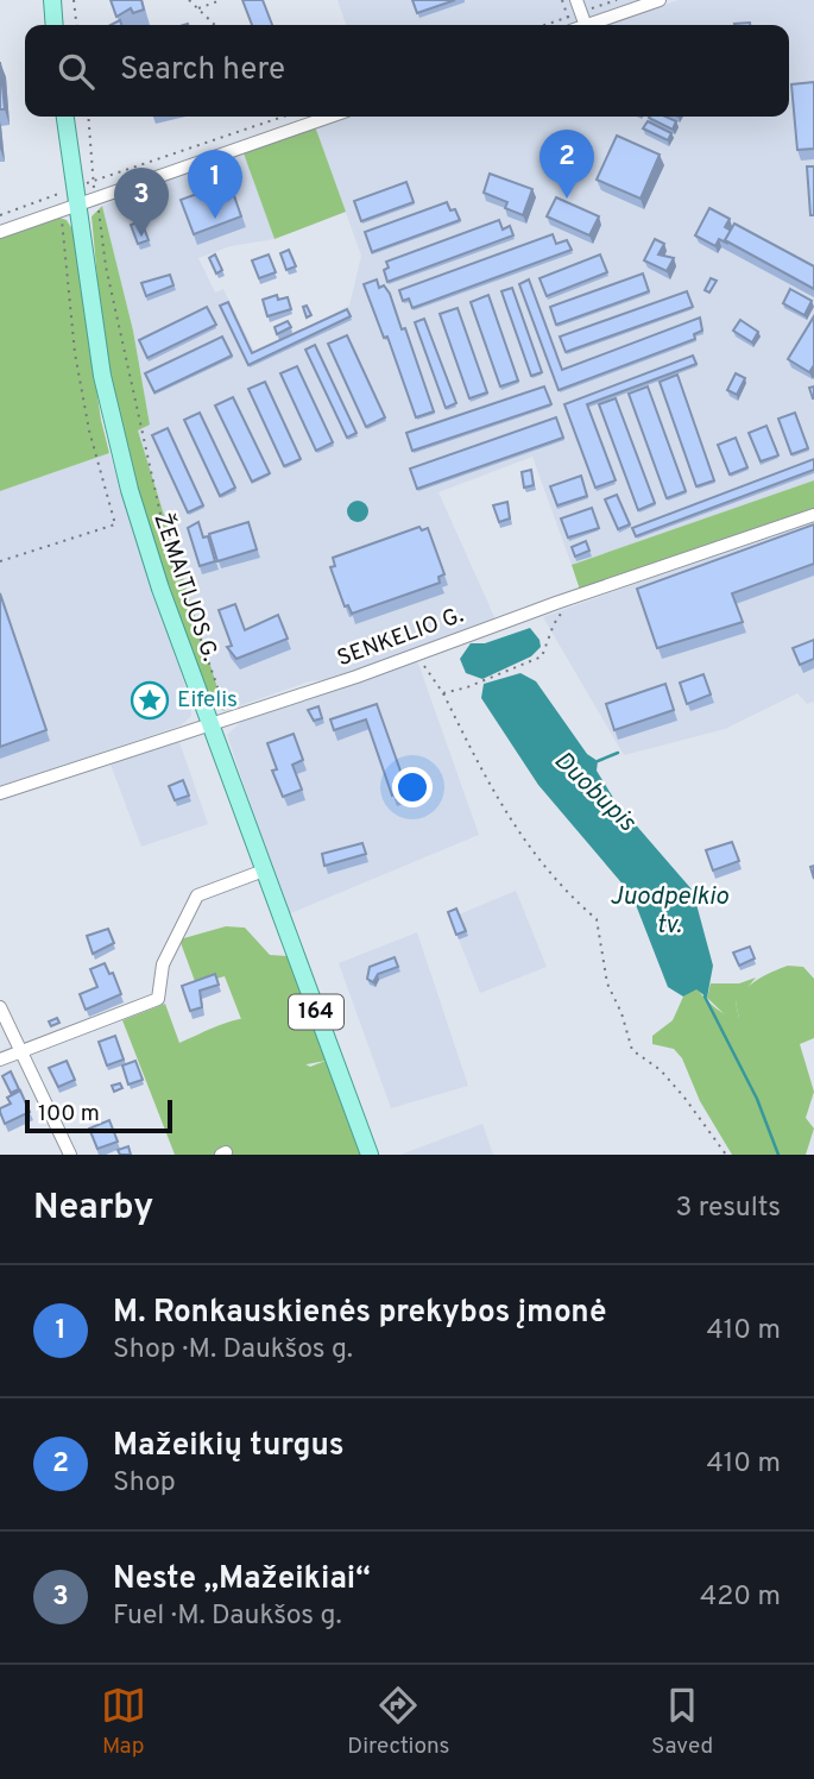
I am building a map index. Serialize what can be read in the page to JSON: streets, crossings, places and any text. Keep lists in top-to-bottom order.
{
  "streets": {
    "main road": ["ŽEMAITIJOS G.", "164"],
    "street": ["SENKELIO G."]
  },
  "crossings": [
    ["ŽEMAITIJOS G.", "SENKELIO G."]
  ],
  "water": ["Duobupis", "Juodpelkio tv."],
  "places": {
    "place": ["Eifelis"]
  },
  "scale_bar": "100 m",
  "page": {
    "search": "Search here",
    "pins": ["2", "1", "3"],
    "scale": "100 m",
    "heading": ["Nearby", "3 results"],
    "list": [
      {
        "mark": "1",
        "name": "M. Ronkauskienės prekybos įmonė",
        "note": "Shop · M. Daukšos g.",
        "value": "410 m"
      },
      {
        "mark": "2",
        "name": "Mažeikių turgus",
        "note": "Shop",
        "value": "410 m"
      },
      {
        "mark": "3",
        "name": "Neste „Mažeikiai“",
        "note": "Fuel · M. Daukšos g.",
        "value": "420 m"
      }
    ],
    "nav": ["Map", "Directions", "Saved"]
  }
}
